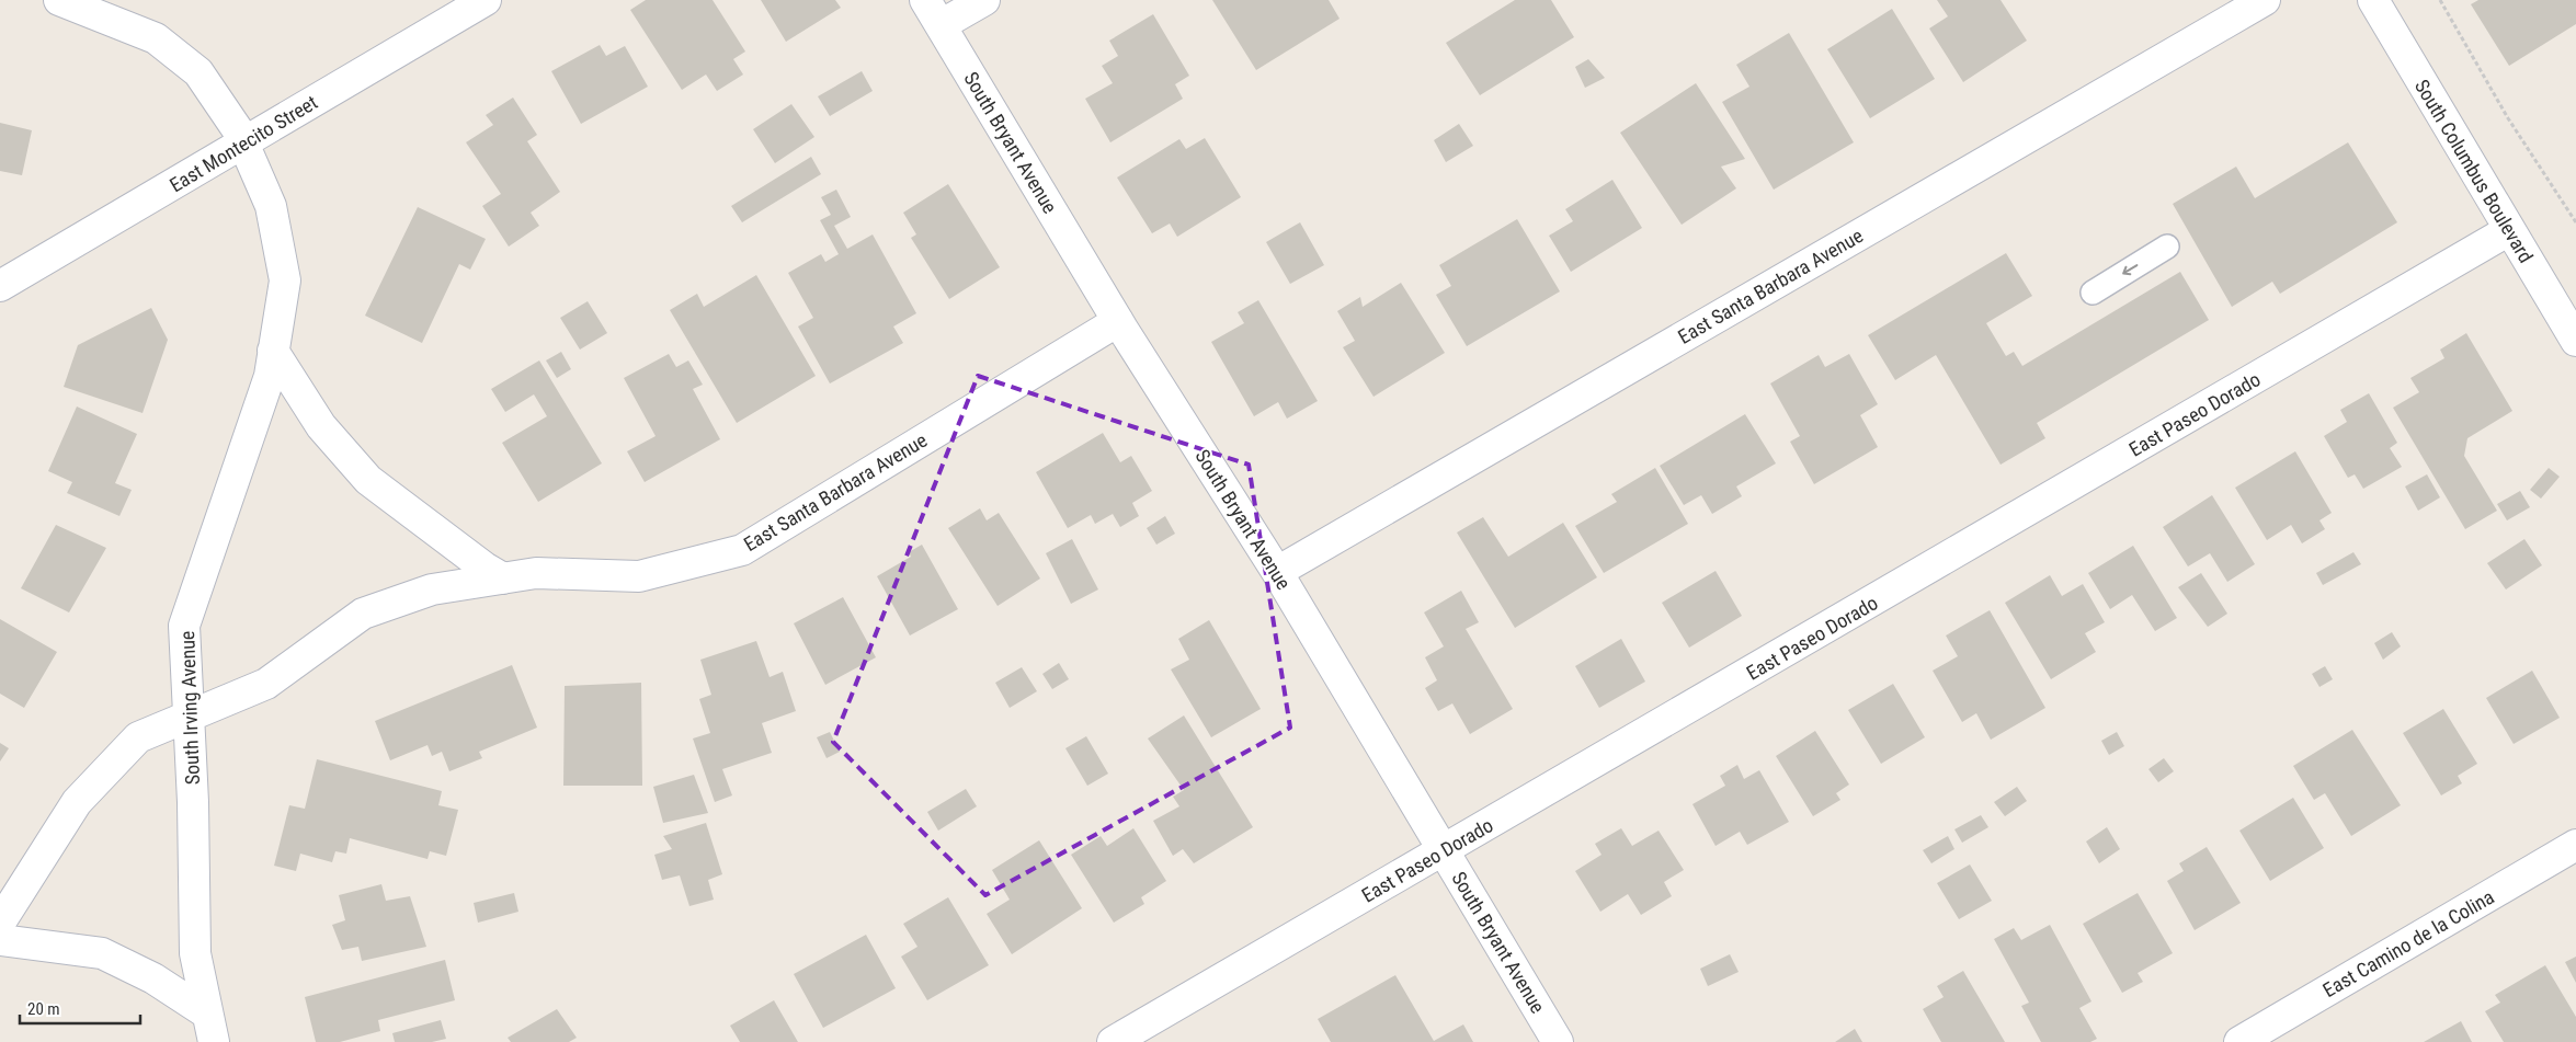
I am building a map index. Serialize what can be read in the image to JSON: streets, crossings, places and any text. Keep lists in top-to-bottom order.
{
  "streets": {
    "street": [
      "South Bryant Avenue",
      "East Montecito Street",
      "South Columbus Boulevard",
      "East Santa Barbara Avenue",
      "East Paseo Dorado",
      "South Irving Avenue",
      "East Camino de la Colina"
    ]
  },
  "crossings": [
    ["South Bryant Avenue", "East Santa Barbara Avenue"],
    ["South Bryant Avenue", "East Paseo Dorado"],
    ["East Montecito Street", "South Irving Avenue"],
    ["South Columbus Boulevard", "East Paseo Dorado"],
    ["East Santa Barbara Avenue", "South Irving Avenue"]
  ],
  "scale_bar": "20 m"
}
